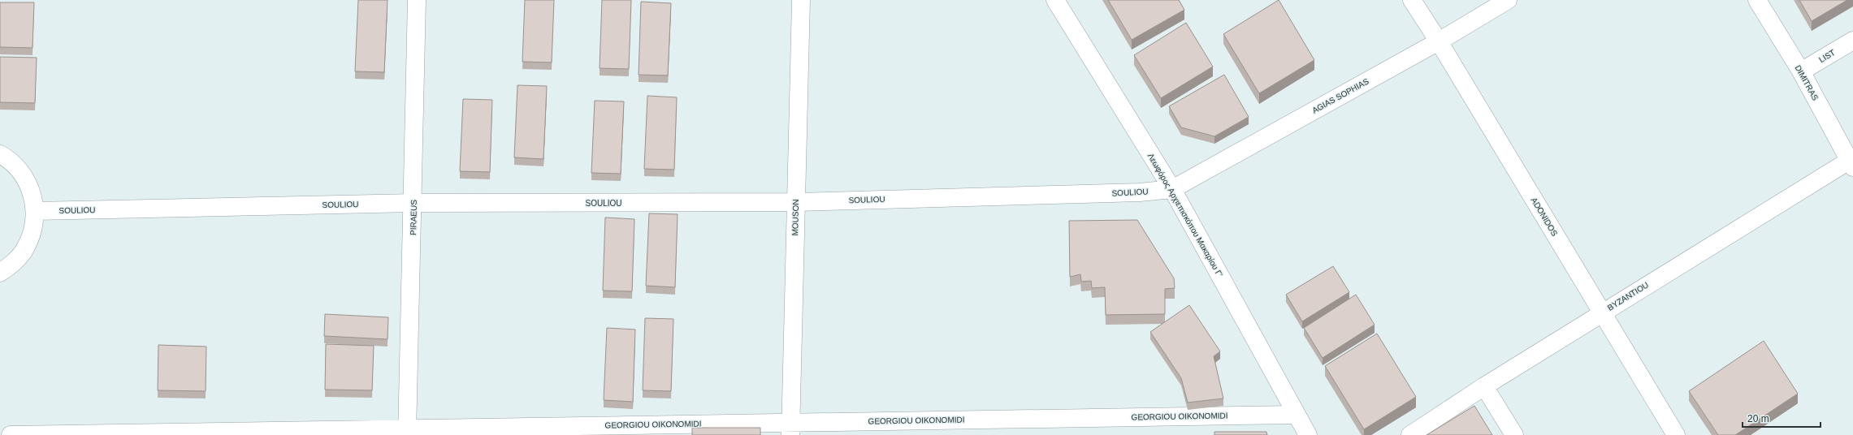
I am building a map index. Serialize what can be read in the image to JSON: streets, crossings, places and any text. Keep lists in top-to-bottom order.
{
  "streets": {
    "street": [
      "LIST",
      "DIMITRAS",
      "AGIAS SOPHIAS",
      "SOULIOU",
      "Λεωφόρος Αρχιεπισκόπου Μακαρίου Γ’",
      "ADONIDOS",
      "PIRAEUS",
      "MOUSON",
      "BYZANTIOU",
      "GEORGIOU OIKONOMIDI"
    ]
  },
  "crossings": [
    ["LIST", "DIMITRAS"],
    ["DIMITRAS", "BYZANTIOU"],
    ["AGIAS SOPHIAS", "SOULIOU"],
    ["AGIAS SOPHIAS", "Λεωφόρος Αρχιεπισκόπου Μακαρίου Γ’"],
    ["AGIAS SOPHIAS", "ADONIDOS"],
    ["SOULIOU", "Λεωφόρος Αρχιεπισκόπου Μακαρίου Γ’"],
    ["SOULIOU", "PIRAEUS"],
    ["SOULIOU", "MOUSON"],
    ["Λεωφόρος Αρχιεπισκόπου Μακαρίου Γ’", "GEORGIOU OIKONOMIDI"],
    ["ADONIDOS", "BYZANTIOU"],
    ["PIRAEUS", "GEORGIOU OIKONOMIDI"],
    ["MOUSON", "GEORGIOU OIKONOMIDI"]
  ],
  "scale_bar": "20 m"
}
